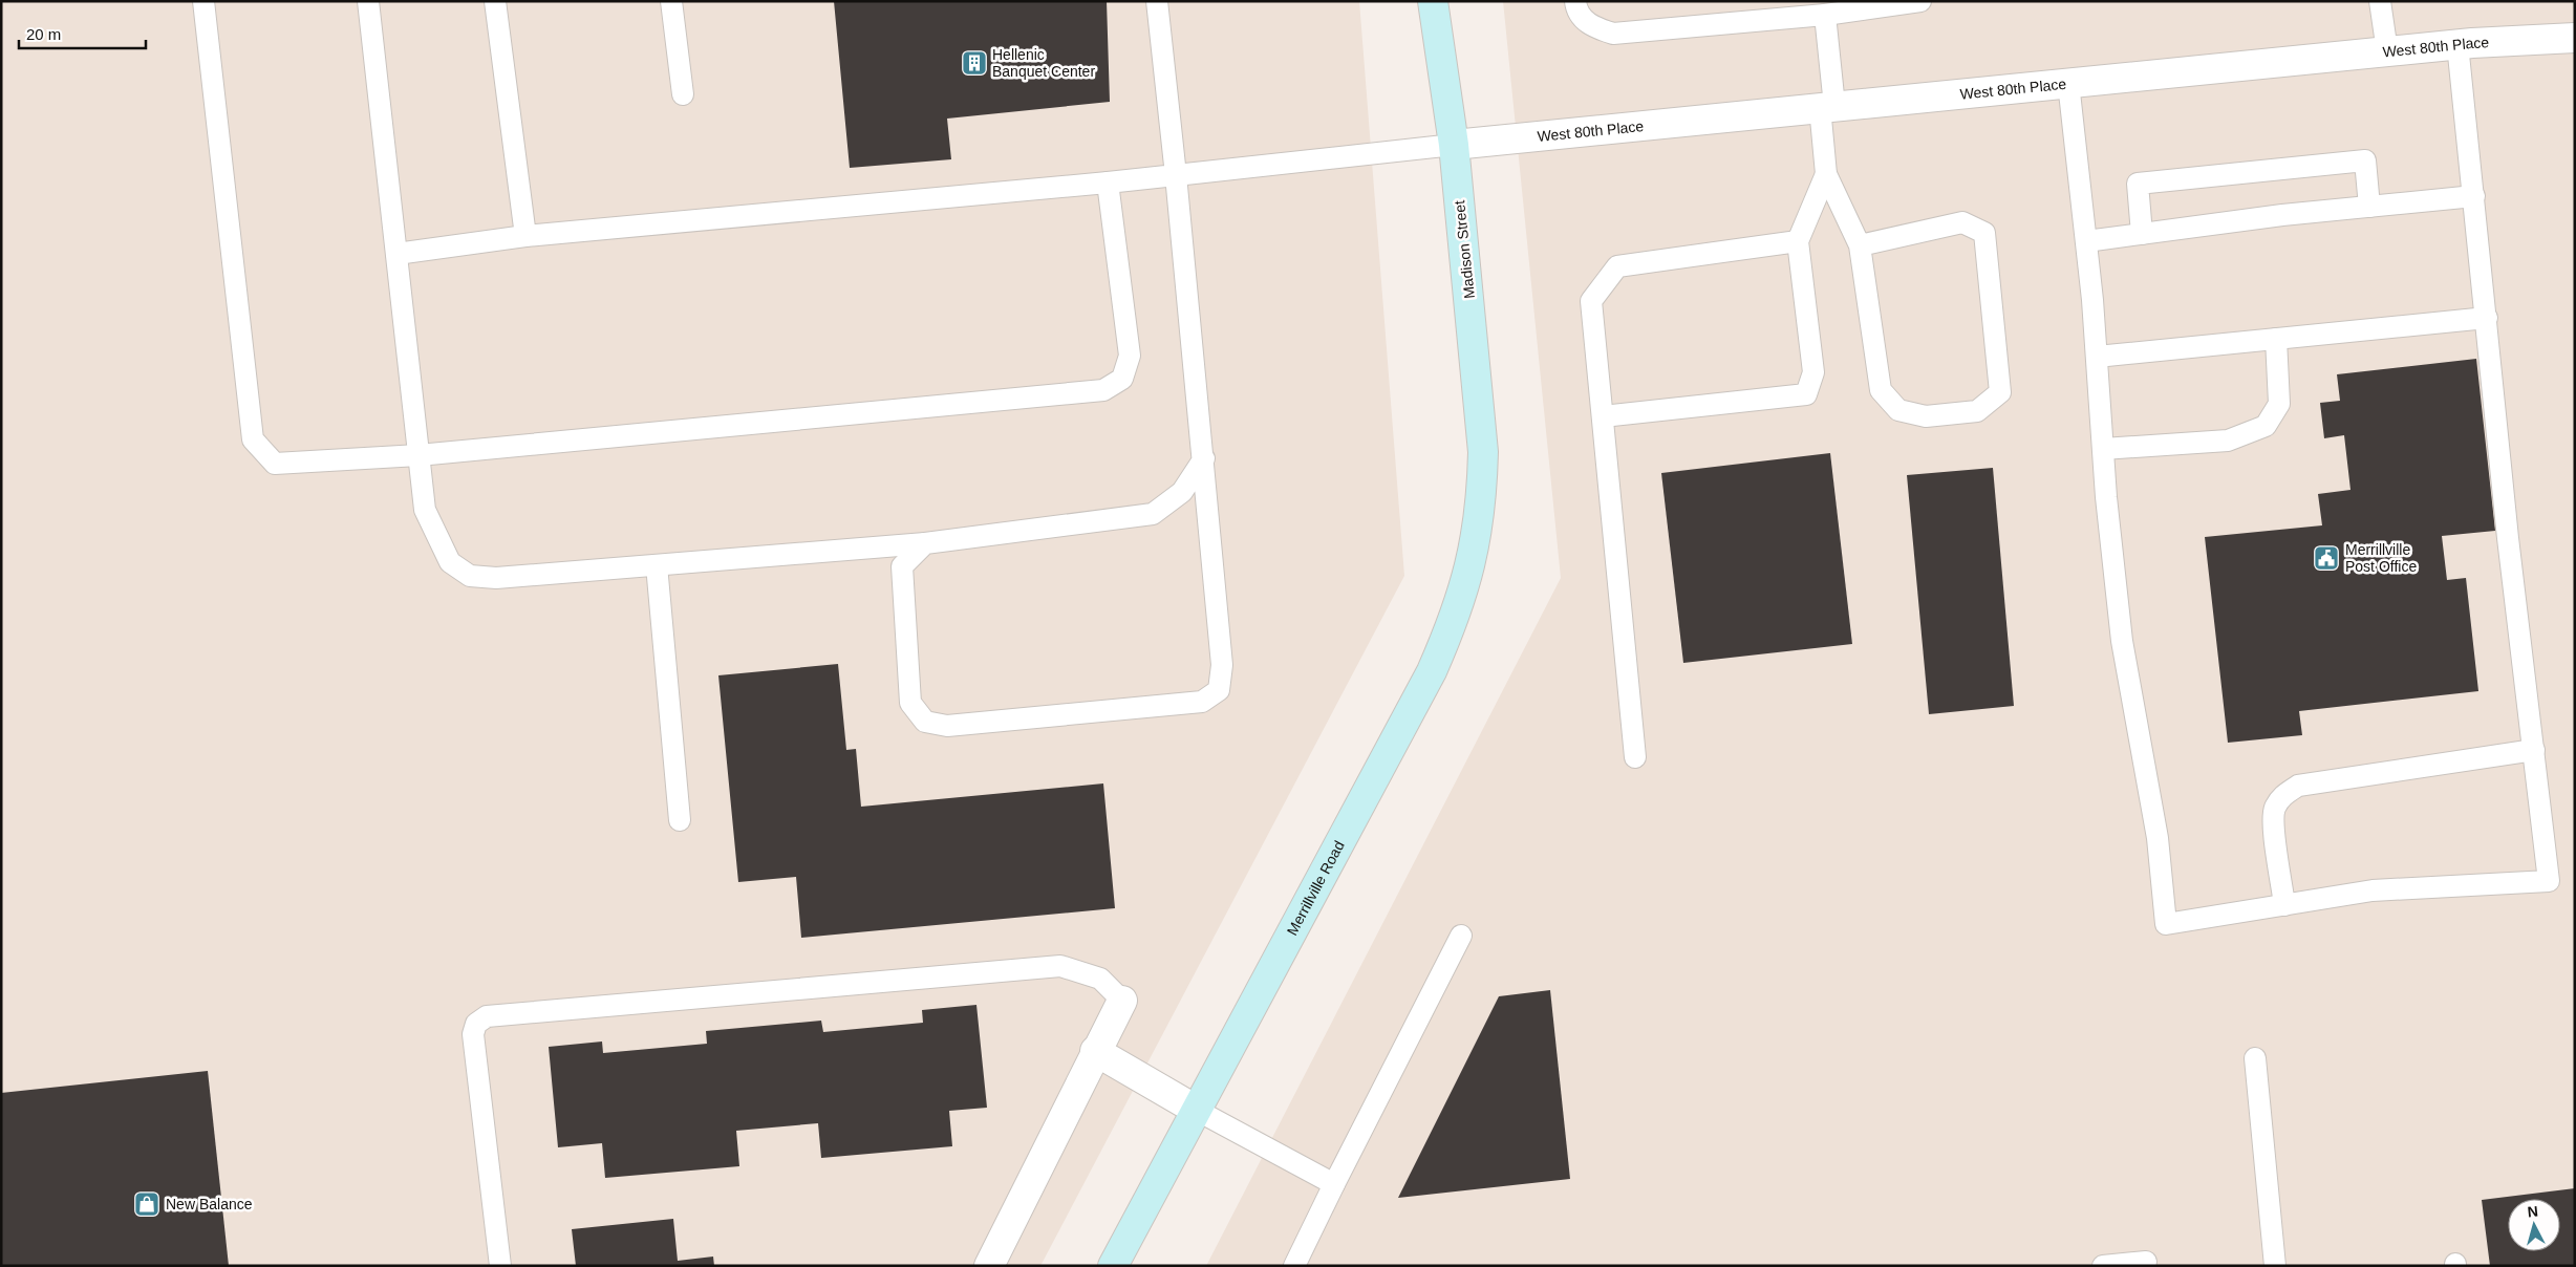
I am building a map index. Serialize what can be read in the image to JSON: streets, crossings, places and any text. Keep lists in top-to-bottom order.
{
  "streets": {
    "street": ["West 80th Place", "Madison Street", "Merrillville Road"]
  },
  "crossings": [
    ["West 80th Place", "Madison Street"],
    ["Madison Street", "Merrillville Road"]
  ],
  "places": {
    "building": ["Hellenic Banquet Center"],
    "public building": ["Merrillville Post Office"],
    "shop": ["New Balance"]
  },
  "scale_bar": "20 m",
  "north": "top"
}
